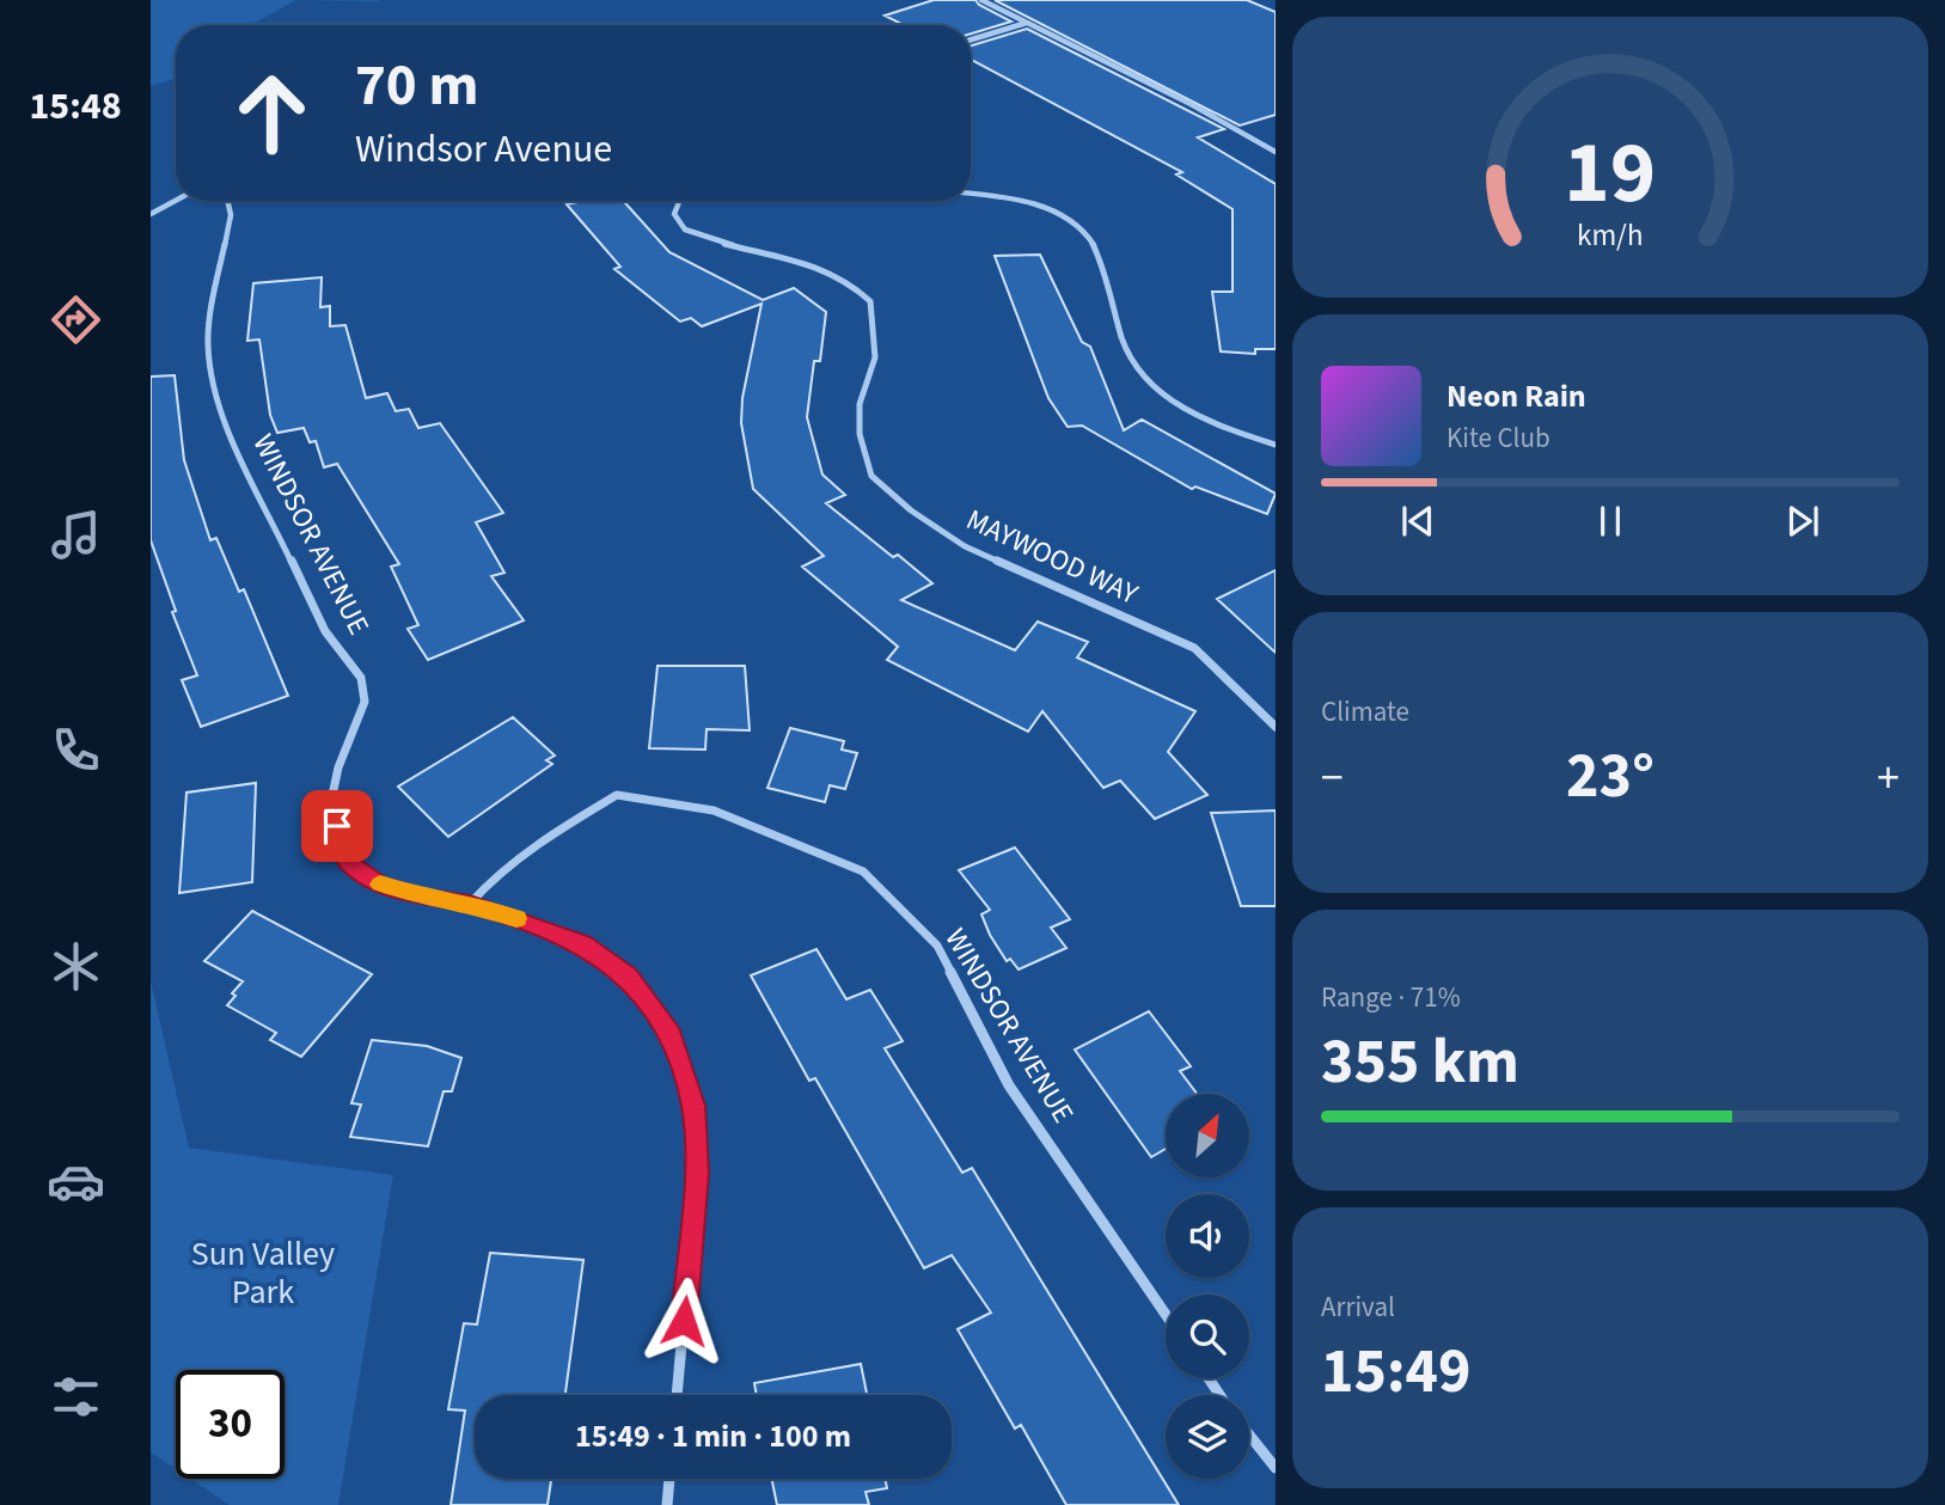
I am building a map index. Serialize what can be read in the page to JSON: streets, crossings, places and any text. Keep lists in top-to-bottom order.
{
  "streets": {
    "street": ["WINDSOR AVENUE", "MAYWOOD WAY"]
  },
  "parks": ["Sun Valley Park"],
  "north": "top right",
  "page": {
    "tabs": "15:48",
    "turn": ["70 m", "Windsor Avenue"],
    "song": ["Neon Rain", "Kite Club"],
    "tile": [
      "Climate",
      ["Range · 71%", "355 km"],
      ["Arrival", "15:49"]
    ],
    "heat": ["−", "23°", "+"],
    "limit": "30",
    "trip": "15:49 · 1 min · 100 m",
    "gauge": ["19", "km/h"]
  }
}
